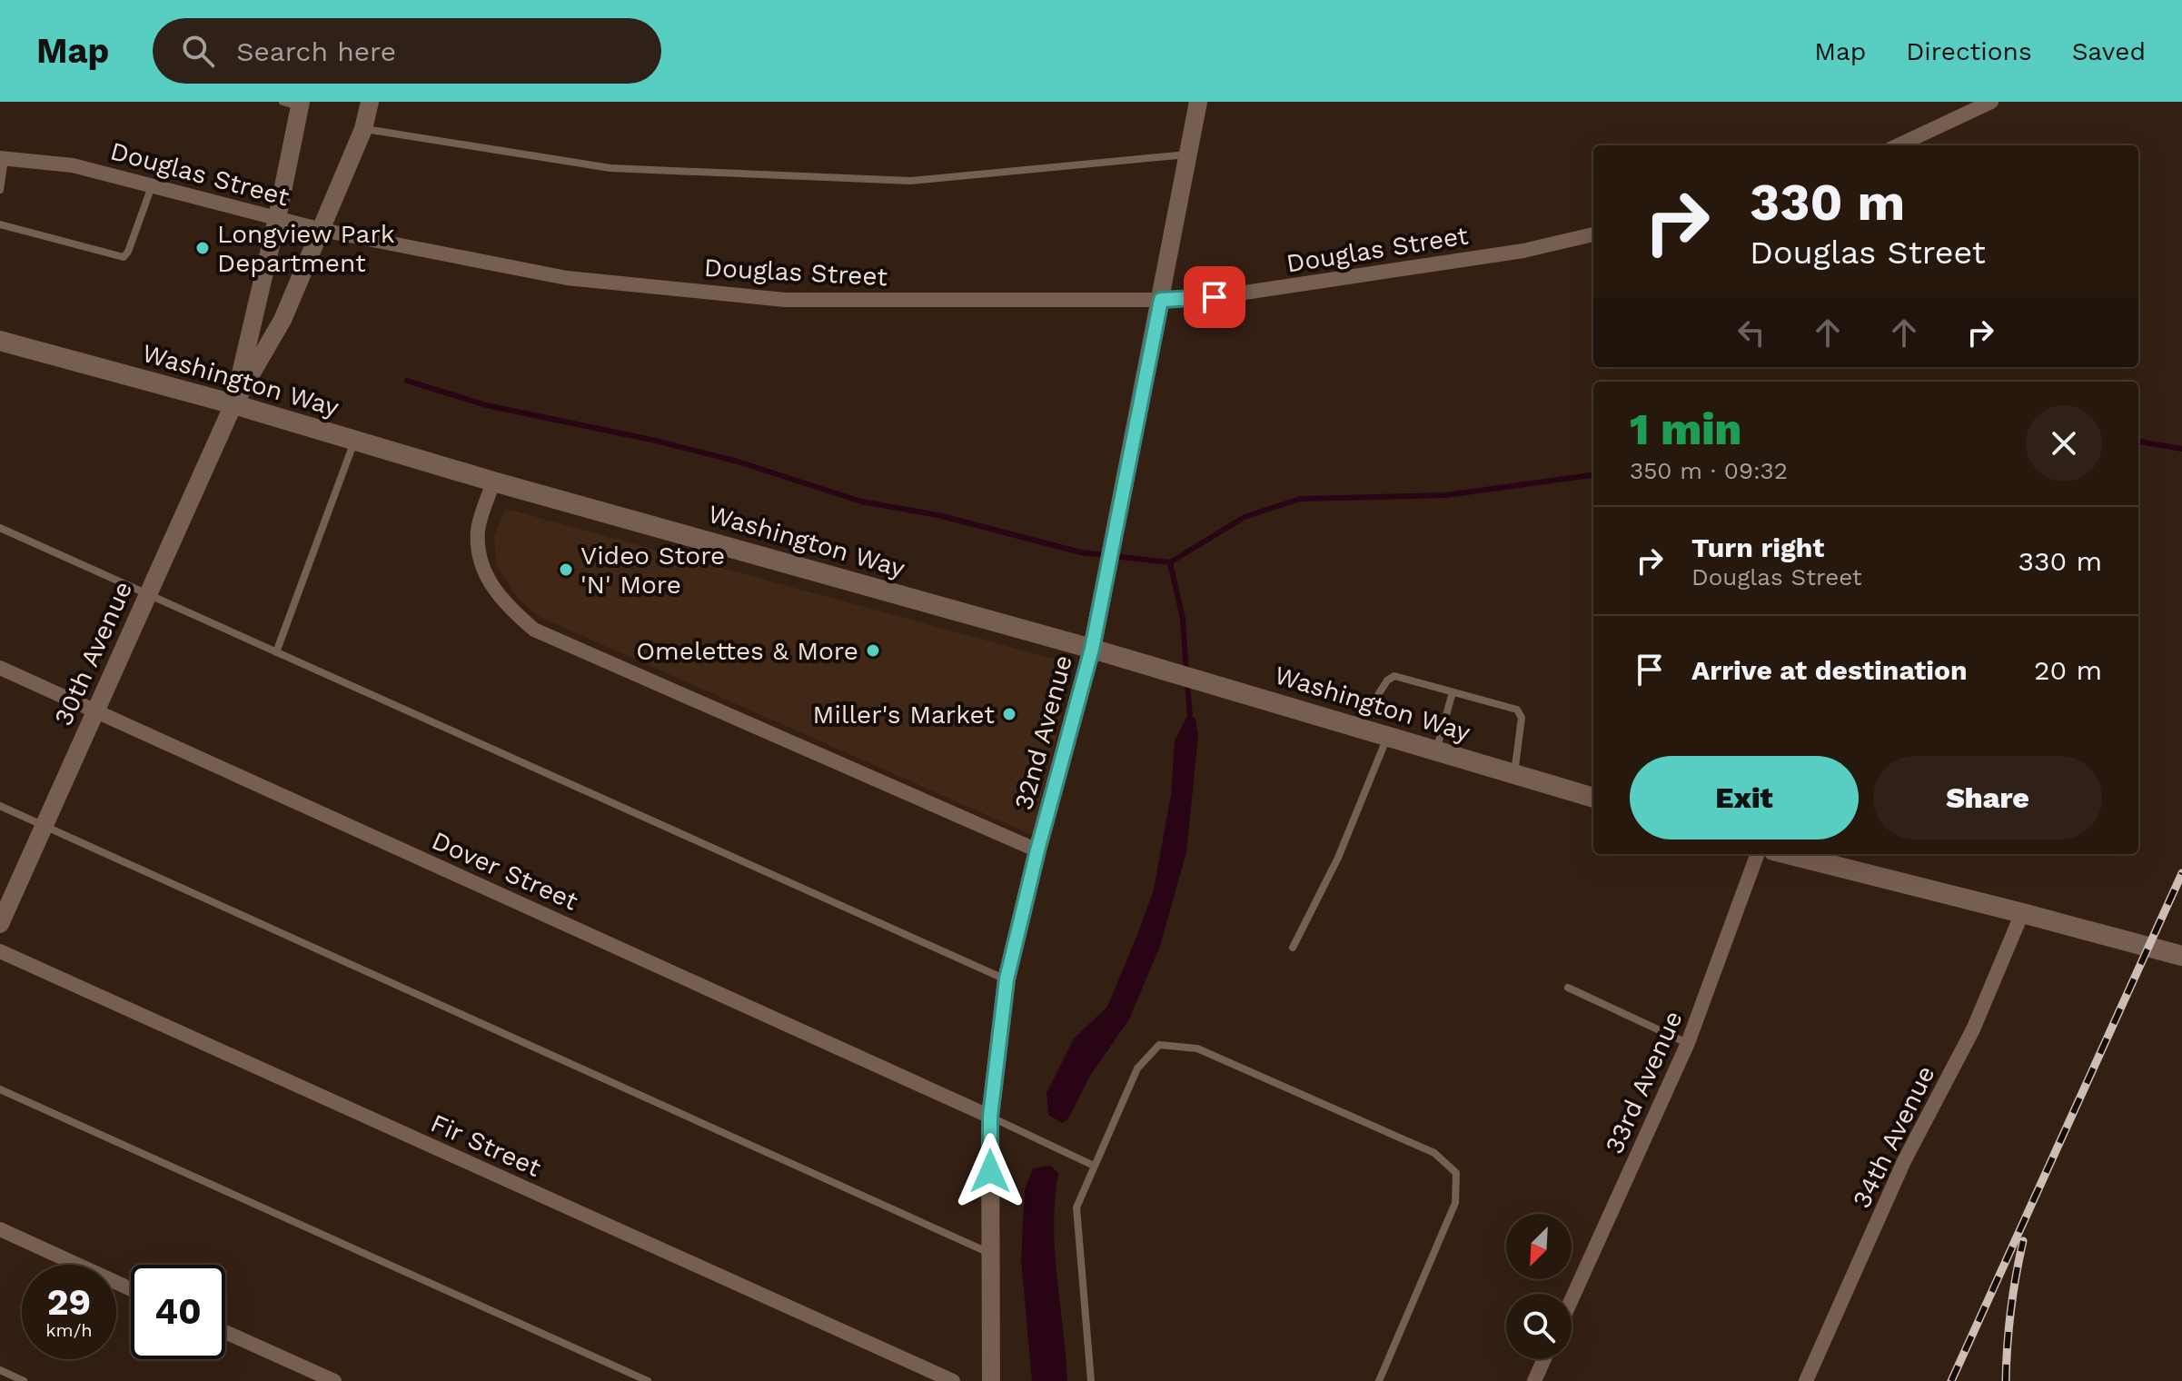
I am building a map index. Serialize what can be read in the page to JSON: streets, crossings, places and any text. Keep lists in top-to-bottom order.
{
  "streets": {
    "main road": ["Washington Way"],
    "street": [
      "Douglas Street",
      "30th Avenue",
      "32nd Avenue",
      "Dover Street",
      "33rd Avenue",
      "34th Avenue",
      "Fir Street"
    ]
  },
  "crossings": [
    ["Douglas Street", "30th Avenue"],
    ["Douglas Street", "32nd Avenue"],
    ["Washington Way", "30th Avenue"],
    ["Washington Way", "32nd Avenue"],
    ["30th Avenue", "Dover Street"],
    ["32nd Avenue", "Dover Street"]
  ],
  "places": [
    "Longview Park Department",
    "Video Store 'N' More",
    "Omelettes & More",
    "Miller's Market"
  ],
  "north": "bottom left",
  "page": {
    "header": "Map",
    "search": "Search here",
    "nav": ["Map", "Directions", "Saved"],
    "turn": ["330 m", "Douglas Street"],
    "heading": ["1 min", "350 m · 09:32"],
    "list": [
      {
        "name": "Turn right",
        "note": "Douglas Street",
        "value": "330 m"
      },
      {
        "name": "Arrive at destination",
        "value": "20 m"
      }
    ],
    "buttons": ["Exit", "Share"],
    "speed": "29 km/h",
    "limit": "40"
  }
}
